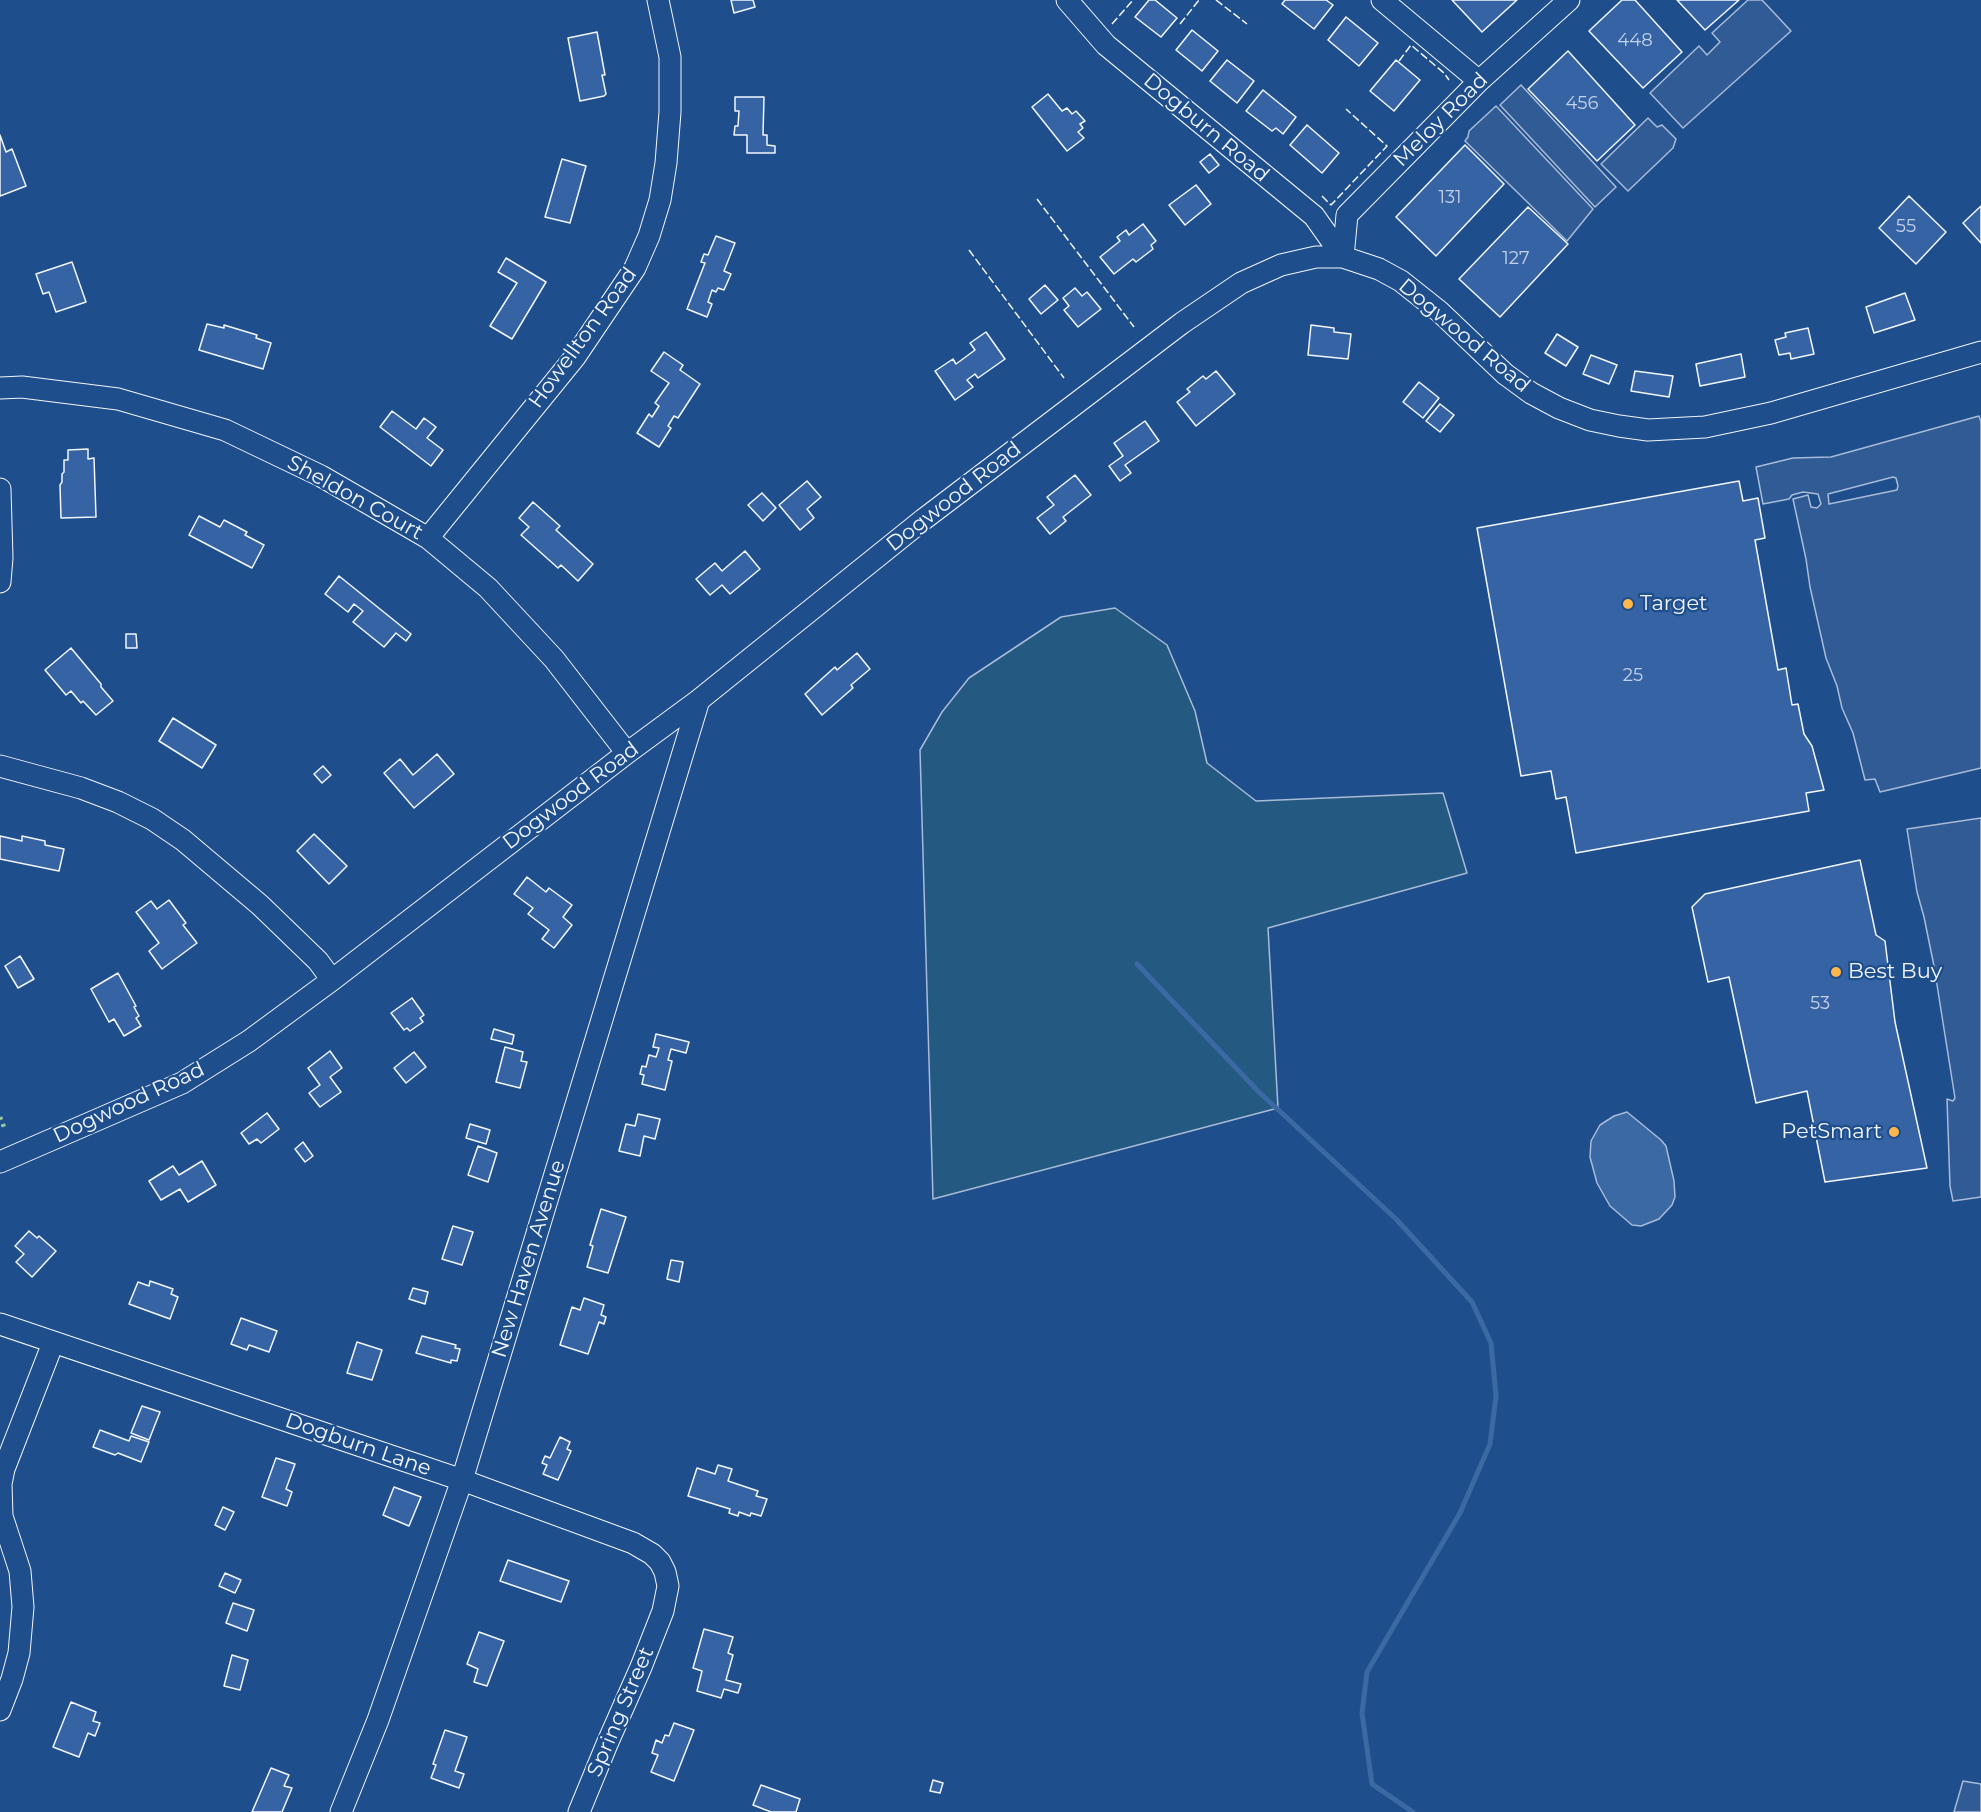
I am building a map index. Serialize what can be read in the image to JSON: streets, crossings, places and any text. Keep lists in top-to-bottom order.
{
  "streets": {
    "street": [
      "Meloy Road",
      "Dogburn Road",
      "Dogwood Road",
      "Howellton Road",
      "Sheldon Court",
      "New Haven Avenue",
      "Dogburn Lane",
      "Spring Street"
    ]
  },
  "crossings": [
    ["Meloy Road", "Dogburn Road"],
    ["Meloy Road", "Dogwood Road"],
    ["Dogburn Road", "Dogwood Road"],
    ["Dogwood Road", "Sheldon Court"],
    ["Dogwood Road", "New Haven Avenue"],
    ["Howellton Road", "Sheldon Court"],
    ["New Haven Avenue", "Dogburn Lane"],
    ["Dogburn Lane", "Spring Street"]
  ],
  "places": ["Target", "Best Buy", "PetSmart"],
  "house_numbers": [
    "448",
    "456",
    "131",
    "55",
    "127",
    "25",
    "53"
  ]
}
